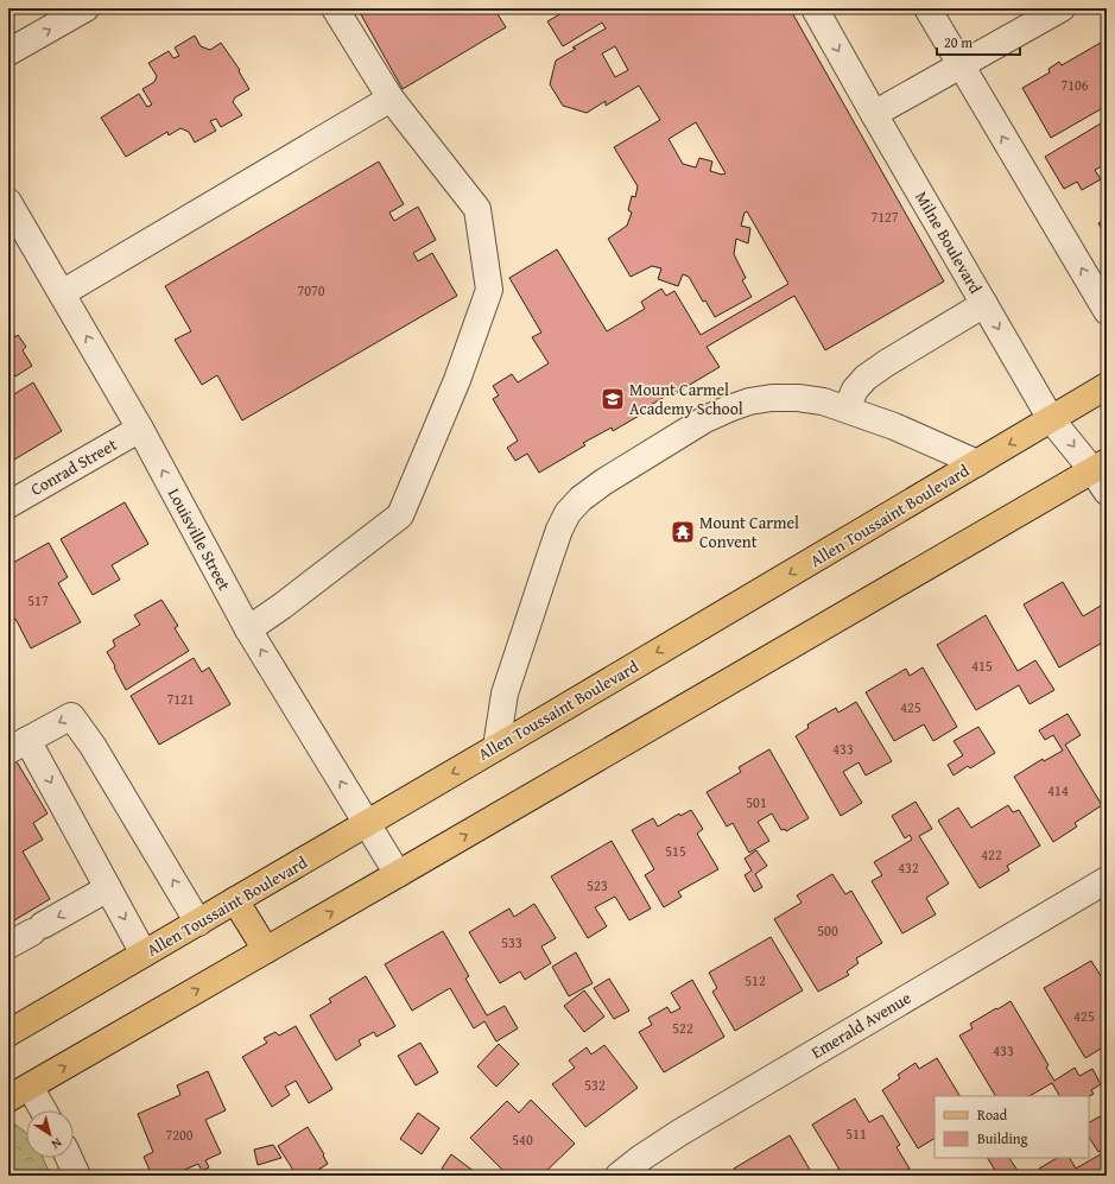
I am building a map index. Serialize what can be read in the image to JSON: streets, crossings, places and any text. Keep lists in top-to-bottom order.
{
  "streets": {
    "main road": ["Allen Toussaint Boulevard"],
    "street": [
      "Milne Boulevard",
      "Conrad Street",
      "Louisville Street",
      "Emerald Avenue"
    ]
  },
  "crossings": [
    ["Milne Boulevard", "Allen Toussaint Boulevard"],
    ["Conrad Street", "Louisville Street"],
    ["Allen Toussaint Boulevard", "Louisville Street"]
  ],
  "one_way": ["Louisville Street"],
  "places": {
    "school or university": ["Mount Carmel Academy School"],
    "temple": ["Mount Carmel Convent"]
  },
  "house_numbers": [
    "7106",
    "7127",
    "7070",
    "517",
    "415",
    "7121",
    "425",
    "433",
    "414",
    "501",
    "515",
    "422",
    "432",
    "523",
    "500",
    "533",
    "512",
    "425",
    "522",
    "433",
    "532",
    "511",
    "7200",
    "540"
  ],
  "legend": ["Road", "Building"],
  "scale_bar": "20 m",
  "north": "bottom right"
}
